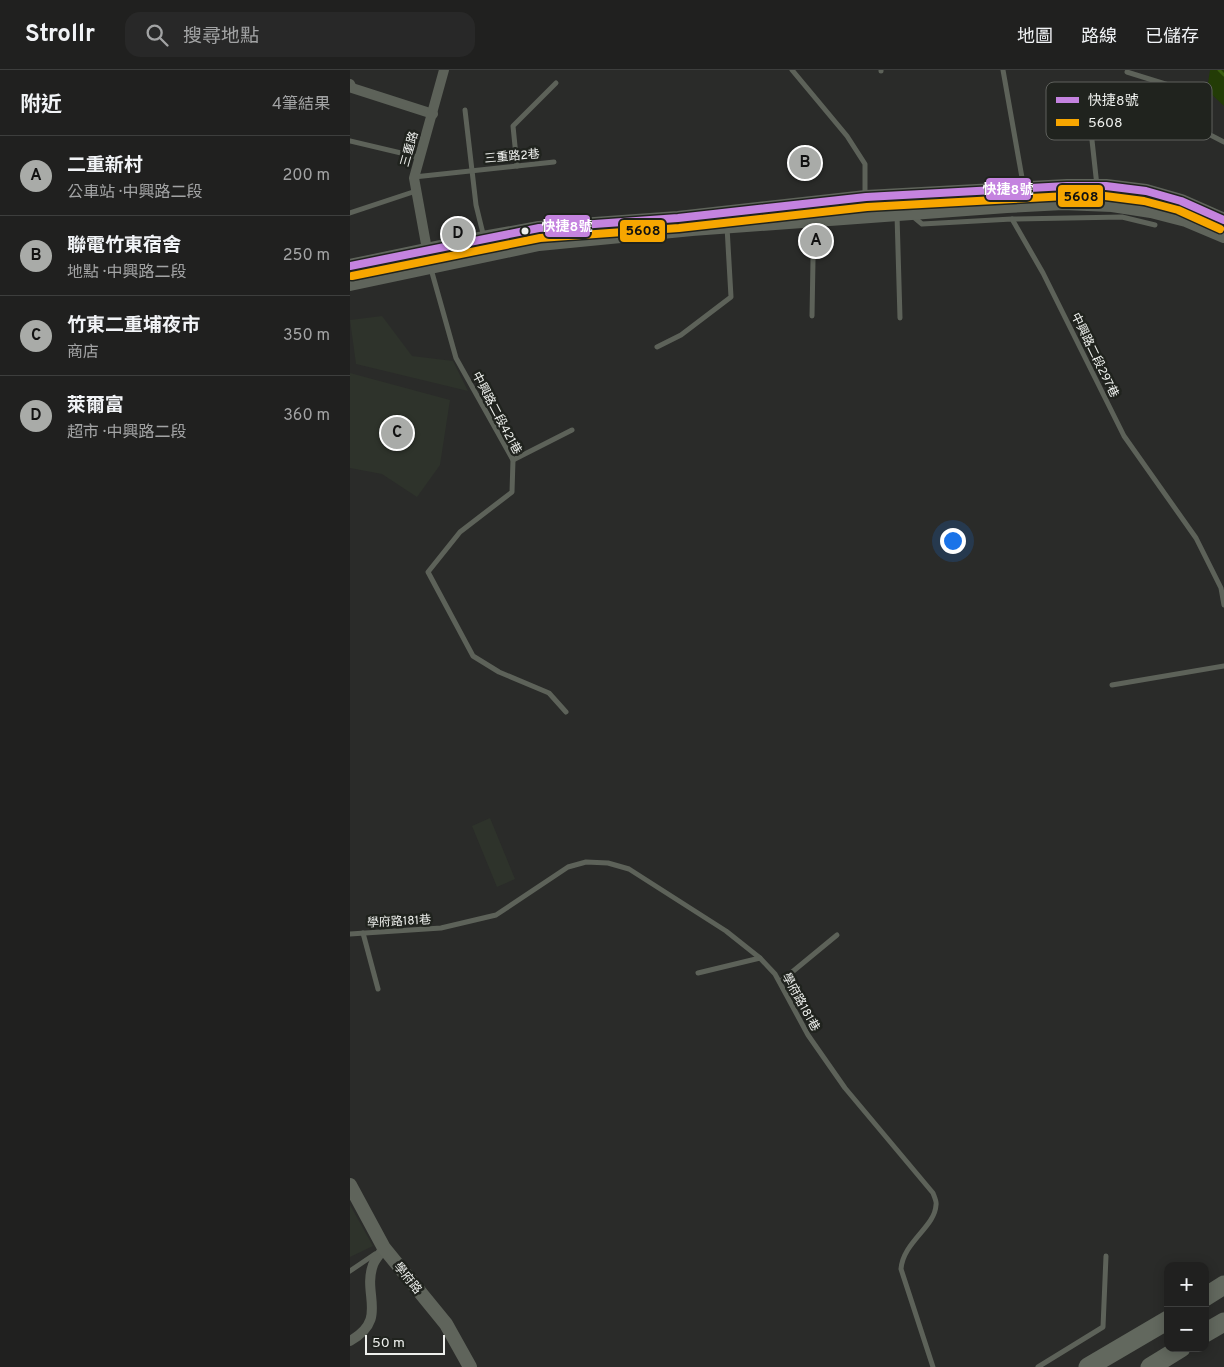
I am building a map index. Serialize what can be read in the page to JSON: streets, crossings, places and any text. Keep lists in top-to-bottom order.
{
  "streets": {
    "main road": ["學府路"],
    "street": ["三重路"],
    "lane": [
      "三重路2巷",
      "中興路二段297巷",
      "中興路二段421巷",
      "學府路181巷"
    ]
  },
  "crossings": [
    ["三重路", "三重路2巷"],
    ["三重路", "中興路二段421巷"]
  ],
  "lines": ["transit line 快捷8號", "transit line 5608"],
  "legend": ["快捷8號", "5608"],
  "scale_bar": "50 m",
  "page": {
    "header": "Strollr",
    "search": "搜尋地點",
    "nav": ["地圖", "路線", "已儲存"],
    "heading": ["附近", "4筆結果"],
    "list": [
      {
        "mark": "A",
        "name": "二重新村",
        "note": "公車站 · 中興路二段",
        "value": "200 m"
      },
      {
        "mark": "B",
        "name": "聯電竹東宿舍",
        "note": "地點 · 中興路二段",
        "value": "250 m"
      },
      {
        "mark": "C",
        "name": "竹東二重埔夜市",
        "note": "商店",
        "value": "350 m"
      },
      {
        "mark": "D",
        "name": "萊爾富",
        "note": "超市 · 中興路二段",
        "value": "360 m"
      }
    ],
    "pins": [
      "B",
      "D",
      "A",
      "C"
    ],
    "map_buttons": ["+", "−"],
    "scale": "50 m"
  }
}
